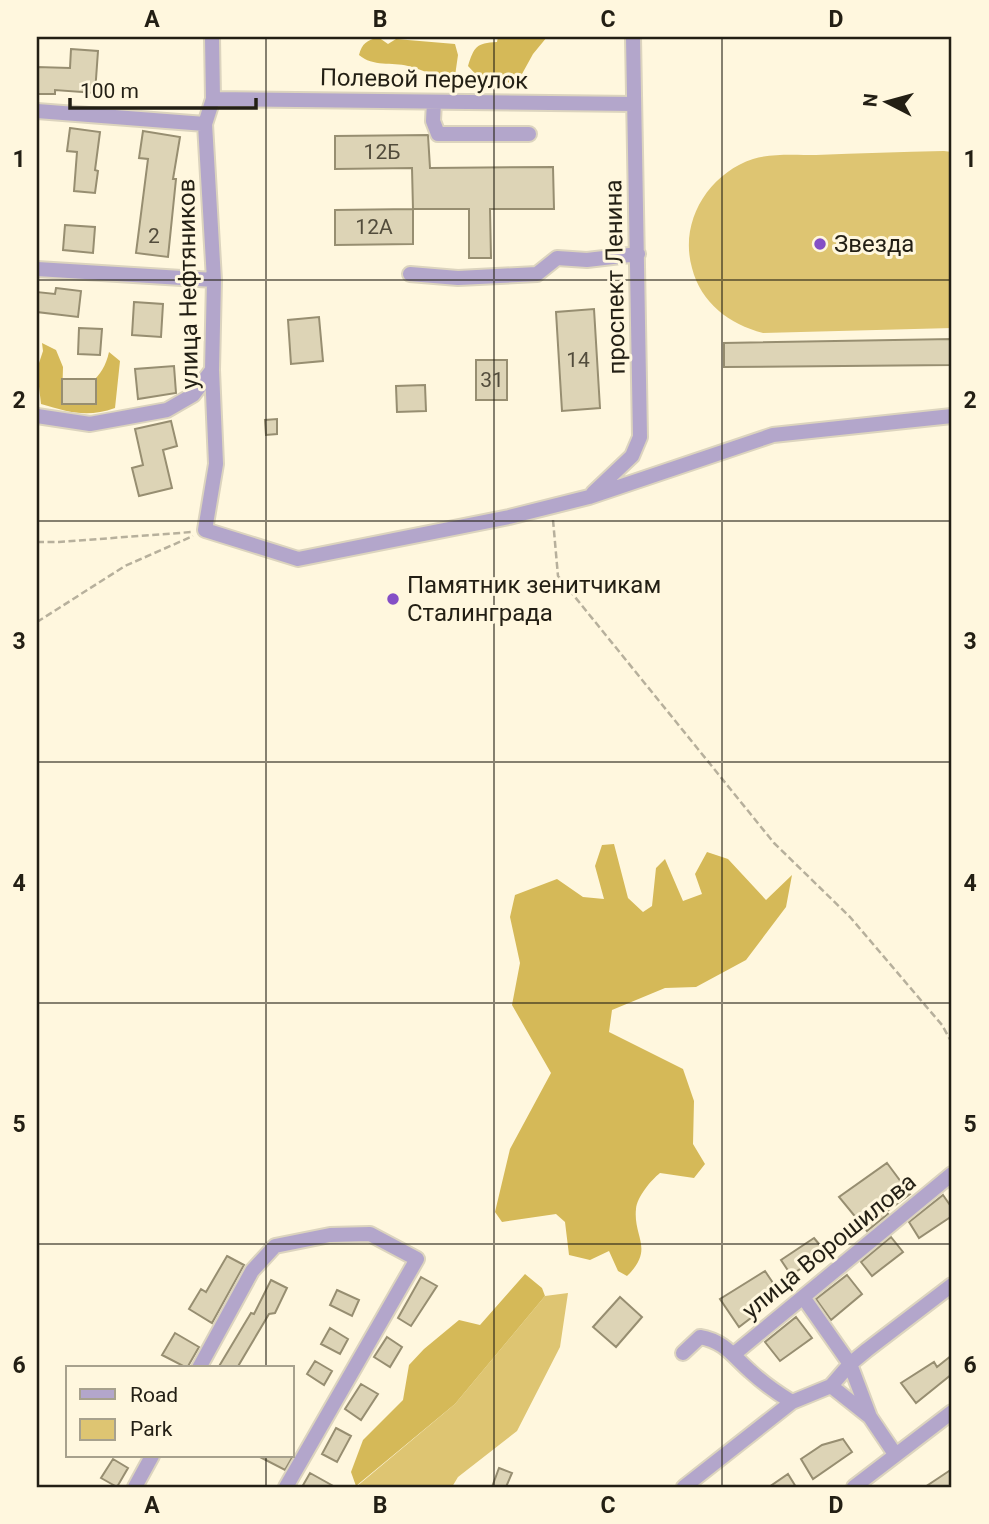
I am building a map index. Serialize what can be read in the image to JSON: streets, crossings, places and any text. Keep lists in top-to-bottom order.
{
  "streets": {
    "street": [
      "Полевой переулок",
      "проспект Ленина",
      "улица Нефтяников",
      "улица Ворошилова"
    ]
  },
  "crossings": [
    ["Полевой переулок", "проспект Ленина"],
    ["Полевой переулок", "улица Нефтяников"]
  ],
  "places": ["Звезда", "Памятник зенитчикам Сталинграда"],
  "house_numbers": [
    "12Б",
    "12А",
    "2",
    "14",
    "31"
  ],
  "legend": ["Road", "Park"],
  "scale_bar": "100 m",
  "north": "left",
  "grid": {
    "columns": [
      "A",
      "B",
      "C",
      "D"
    ],
    "rows": [
      "1",
      "2",
      "3",
      "4",
      "5",
      "6"
    ]
  }
}
